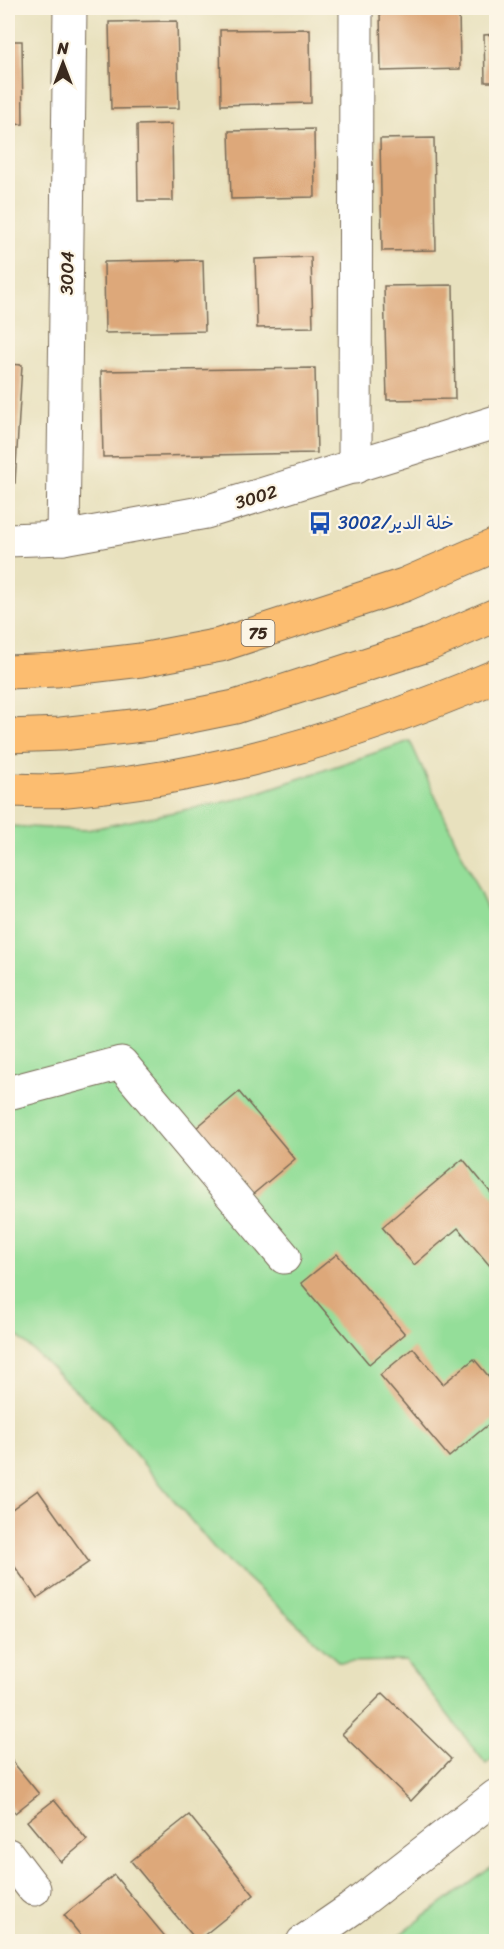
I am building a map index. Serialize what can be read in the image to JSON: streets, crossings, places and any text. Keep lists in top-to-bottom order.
{
  "streets": {
    "highway": ["75"],
    "street": ["3004", "3002"]
  },
  "crossings": [
    ["3004", "3002"]
  ],
  "places": {
    "bus stop": ["خلة الدير/3002"]
  },
  "north": "top"
}
